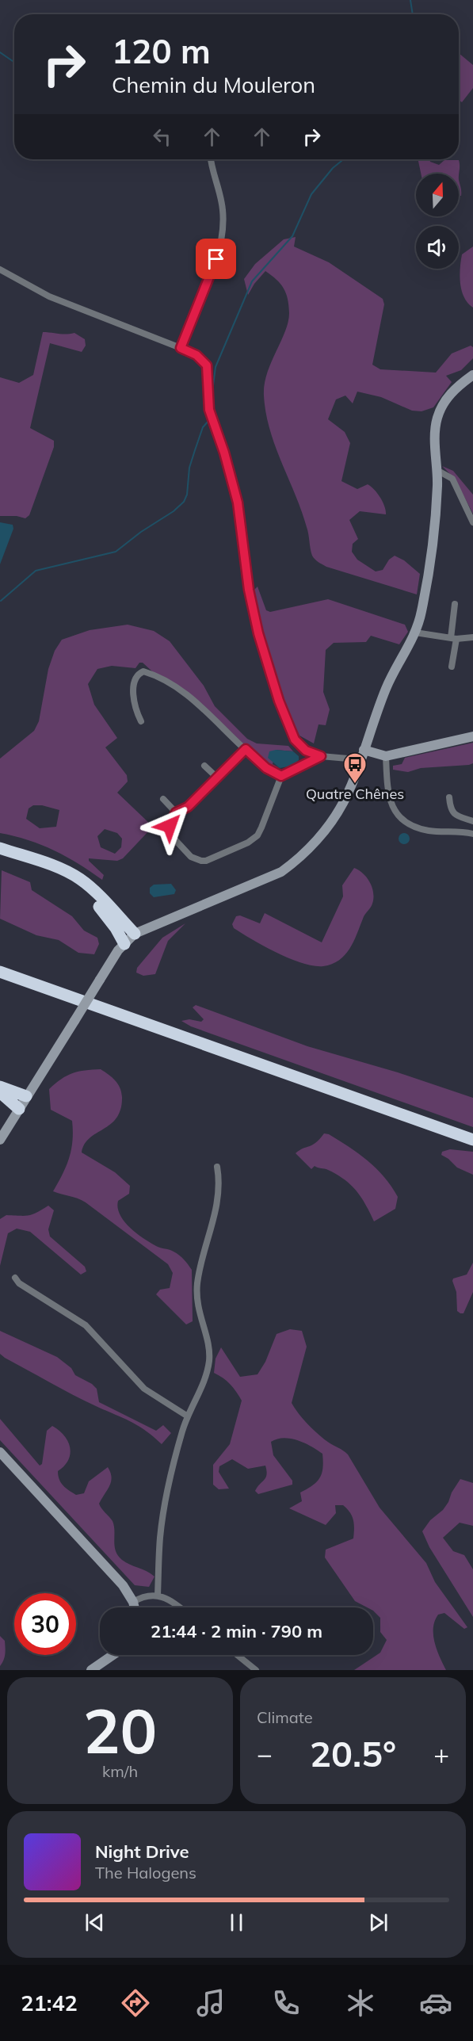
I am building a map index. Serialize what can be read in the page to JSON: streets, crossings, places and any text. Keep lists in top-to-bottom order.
{
  "places": {
    "bus stop": ["Quatre Chênes"]
  },
  "north": "top",
  "page": {
    "turn": ["120 m", "Chemin du Mouleron"],
    "limit": "30",
    "trip": "21:44 · 2 min · 790 m",
    "tile": [
      ["20", "km/h"],
      "Climate"
    ],
    "heat": ["−", "20.5°", "+"],
    "song": ["Night Drive", "The Halogens"],
    "tabs": "21:42"
  }
}
